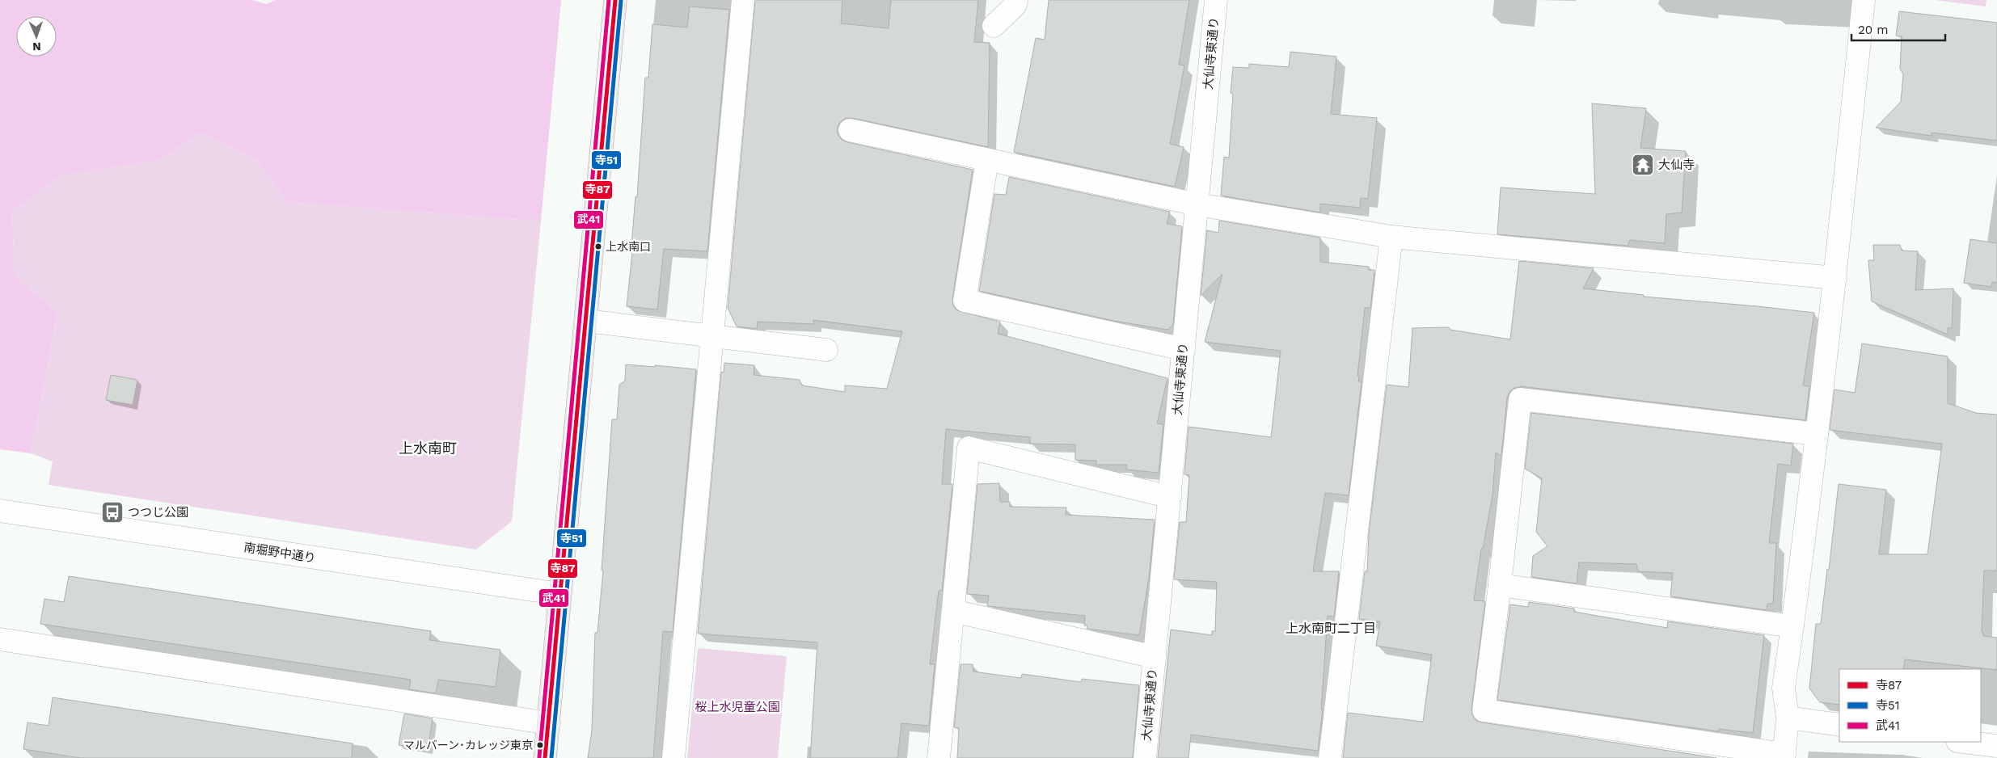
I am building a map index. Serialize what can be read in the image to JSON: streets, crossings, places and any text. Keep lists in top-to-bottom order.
{
  "streets": {
    "street": ["大仙寺東通り", "南堀野中通り"]
  },
  "districts": ["上水南町", "上水南町二丁目"],
  "parks": ["桜上水児童公園"],
  "places": {
    "temple": ["大仙寺"],
    "other": ["上水南口", "マルバーン･カレッジ東京"],
    "bus stop": ["つつじ公園"]
  },
  "lines": ["transit line 寺87", "transit line 武41", "transit line 寺51"],
  "legend": ["寺87", "寺51", "武41"],
  "scale_bar": "20 m",
  "north": "bottom"
}
